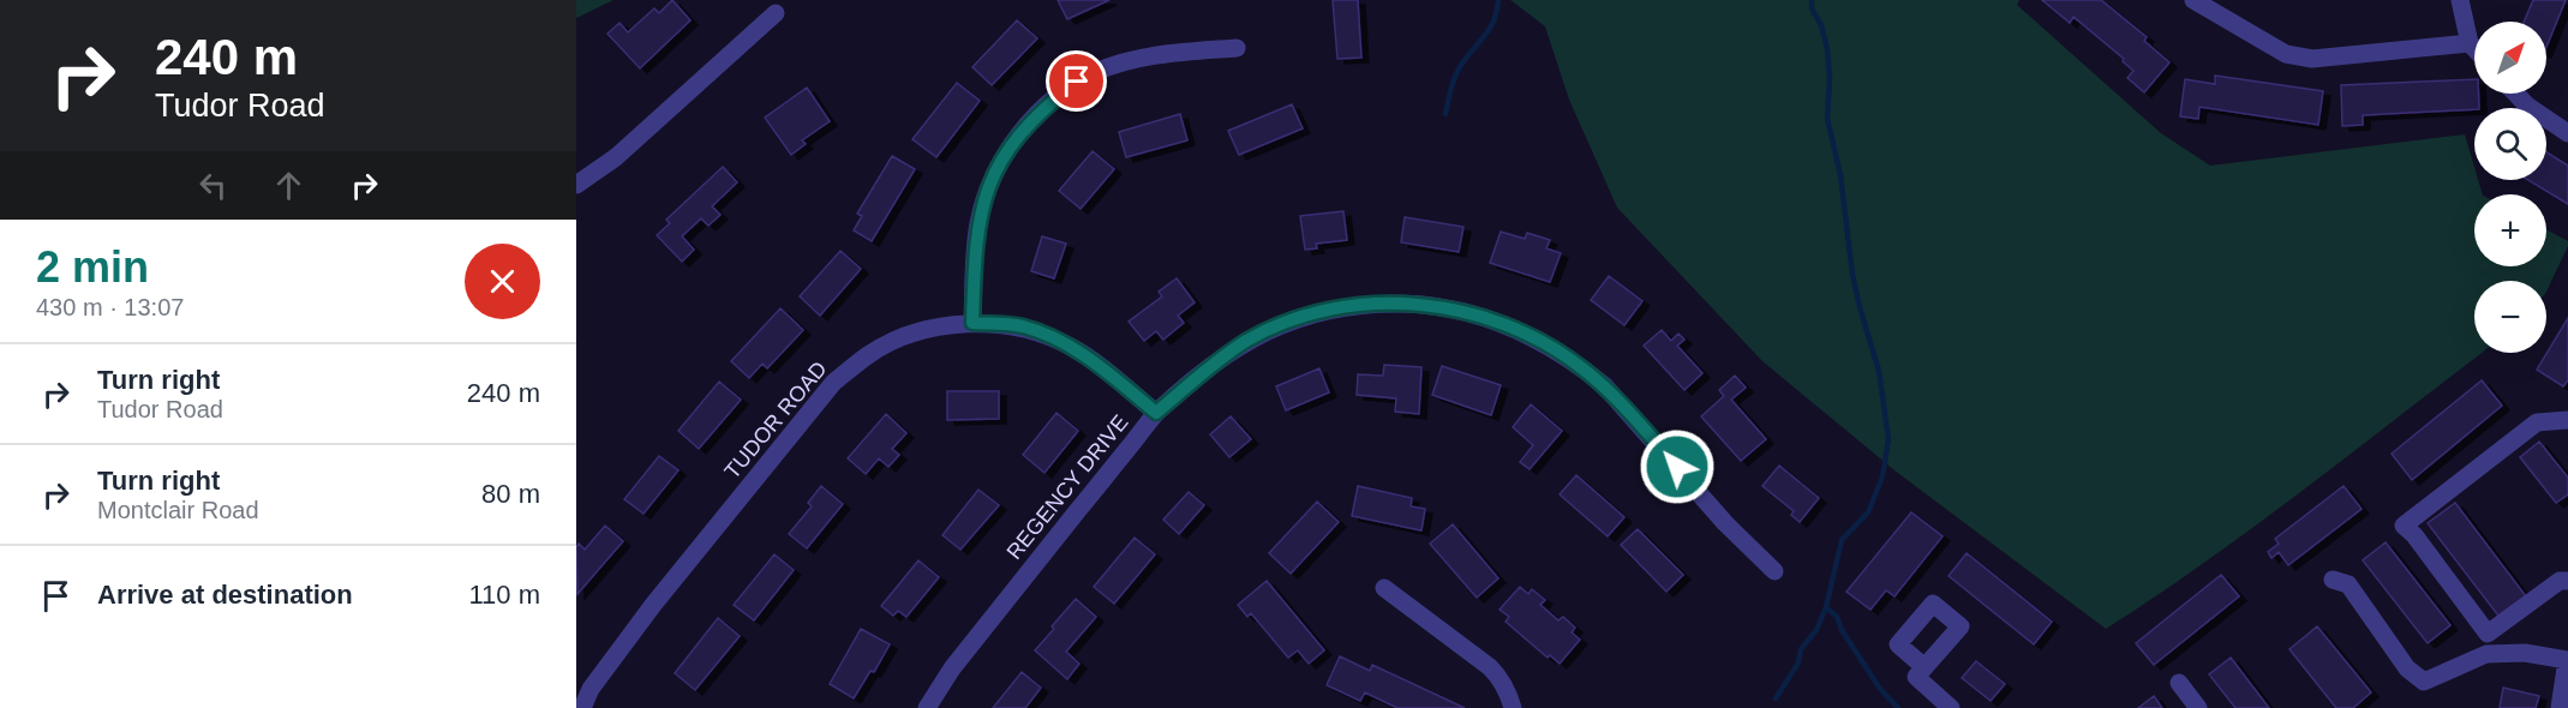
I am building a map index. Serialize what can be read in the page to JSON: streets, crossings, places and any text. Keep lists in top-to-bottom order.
{
  "streets": {
    "street": ["TUDOR ROAD", "REGENCY DRIVE"]
  },
  "crossings": [
    ["TUDOR ROAD", "REGENCY DRIVE"]
  ],
  "north": "top right",
  "page": {
    "turn": ["240 m", "Tudor Road"],
    "map_buttons": ["+", "−"],
    "heading": ["2 min", "430 m · 13:07"],
    "list": [
      {
        "name": "Turn right",
        "note": "Tudor Road",
        "value": "240 m"
      },
      {
        "name": "Turn right",
        "note": "Montclair Road",
        "value": "80 m"
      },
      {
        "name": "Arrive at destination",
        "value": "110 m"
      }
    ]
  }
}
